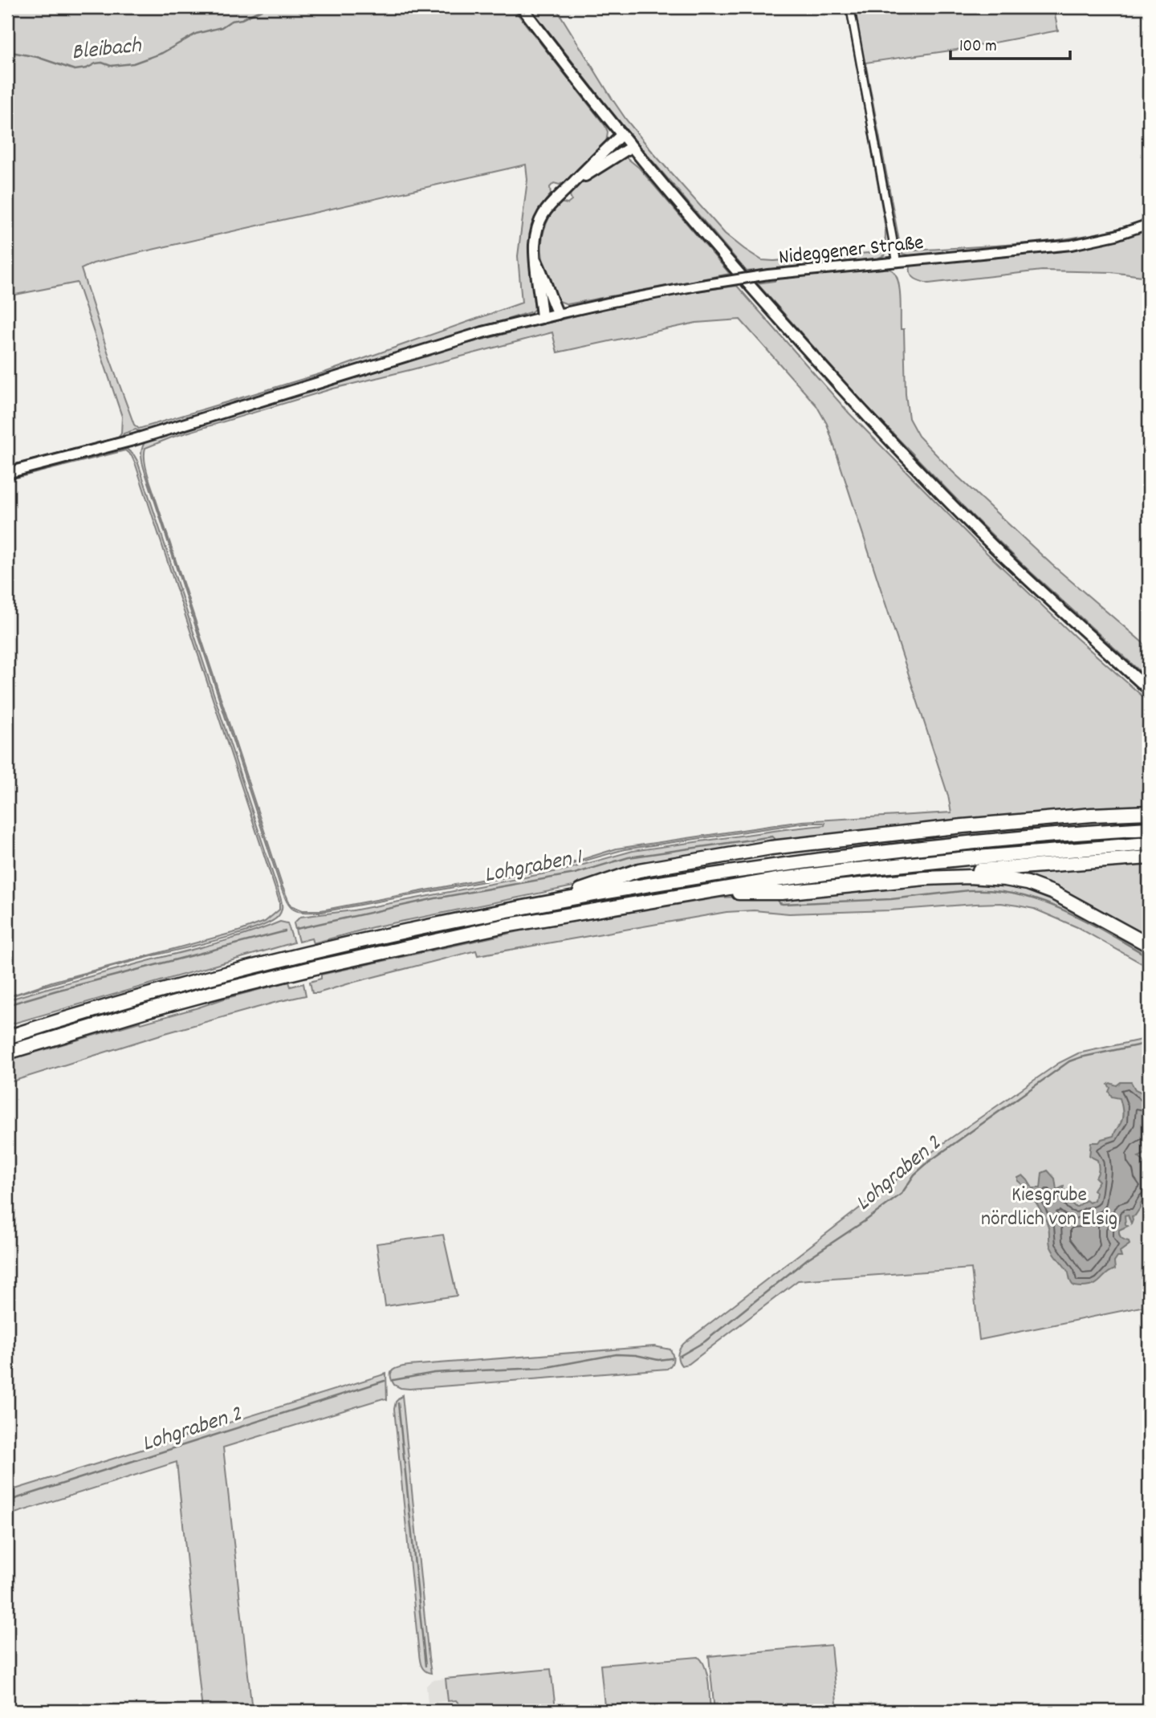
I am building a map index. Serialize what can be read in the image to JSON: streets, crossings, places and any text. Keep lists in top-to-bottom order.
{
  "streets": {
    "street": ["Nideggener Straße"]
  },
  "water": ["Bleibach", "Lohgraben 1", "Lohgraben 2"],
  "parks": ["Kiesgrube nördlich von Elsig"],
  "scale_bar": "100 m"
}
